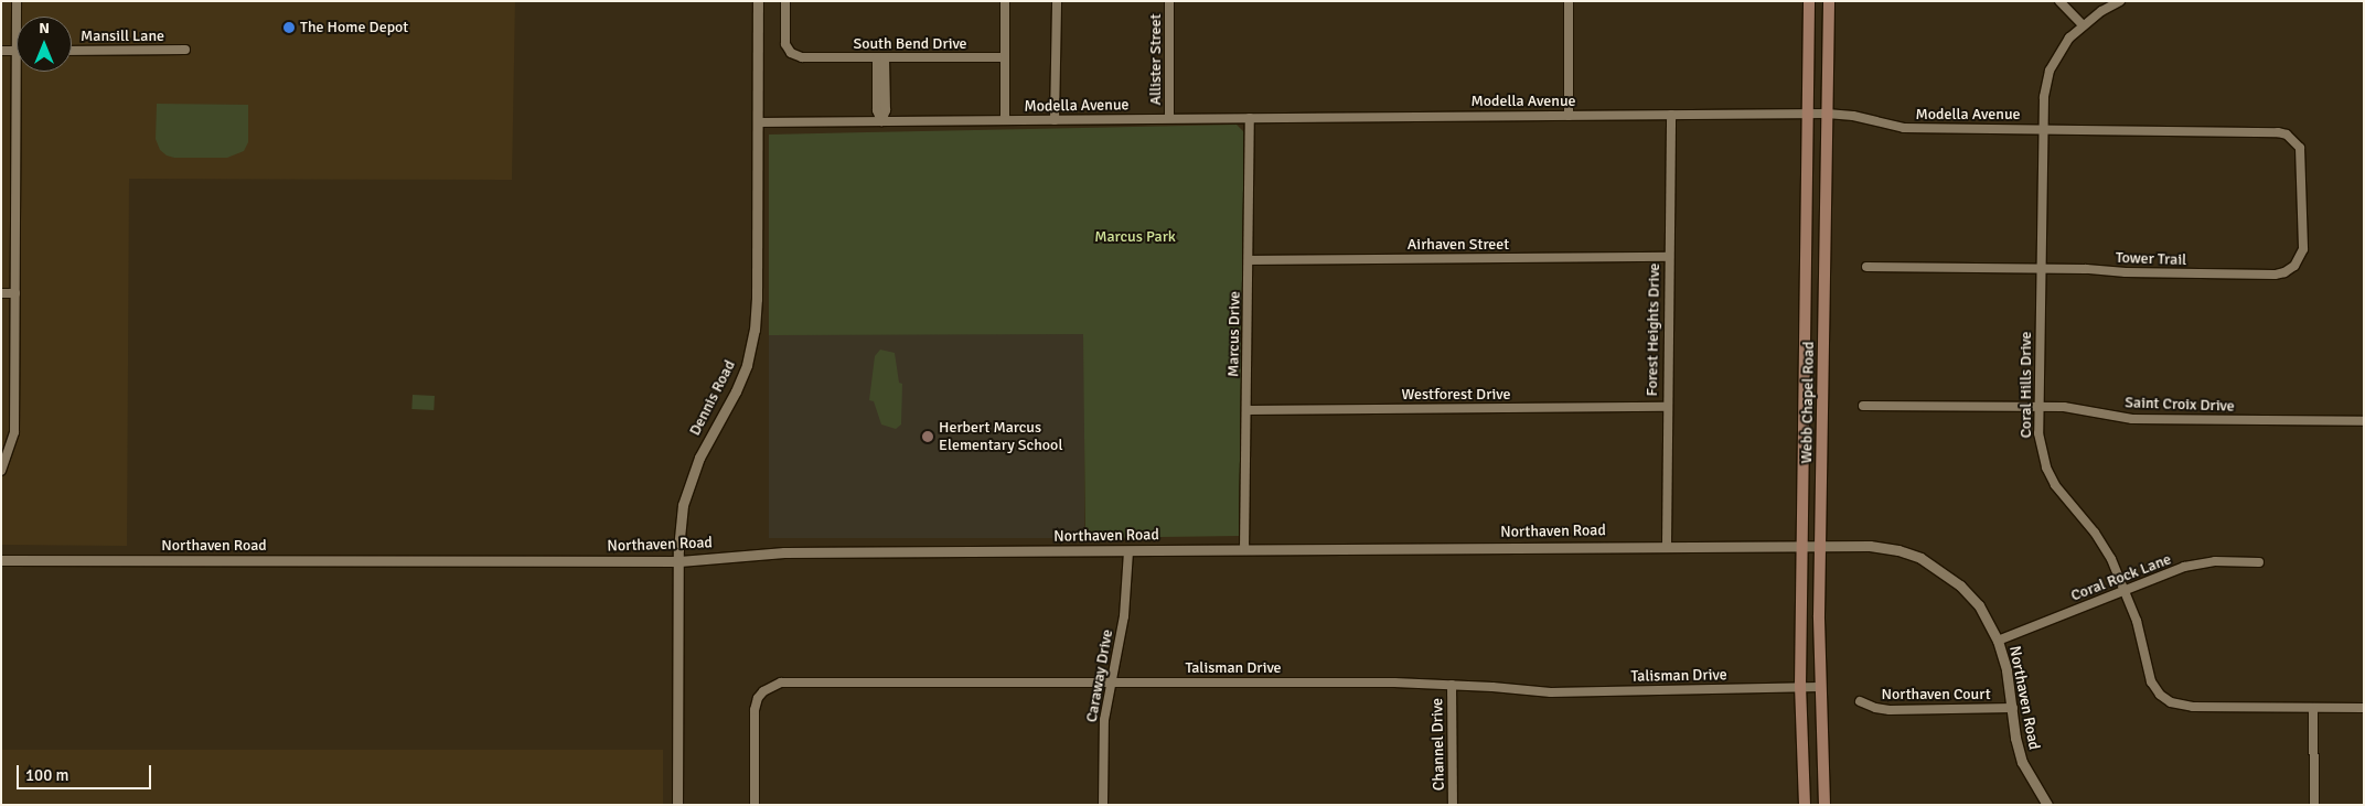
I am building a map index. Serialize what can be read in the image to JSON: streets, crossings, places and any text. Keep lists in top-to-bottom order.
{
  "streets": {
    "main road": ["Webb Chapel Road"],
    "street": [
      "Mansill Lane",
      "South Bend Drive",
      "Allister Street",
      "Modella Avenue",
      "Airhaven Street",
      "Tower Trail",
      "Forest Heights Drive",
      "Marcus Drive",
      "Coral Hills Drive",
      "Westforest Drive",
      "Dennis Road",
      "Saint Croix Drive",
      "Northaven Road",
      "Coral Rock Lane",
      "Talisman Drive",
      "Caraway Drive",
      "Northaven Court",
      "Channel Drive"
    ]
  },
  "crossings": [
    ["Allister Street", "Modella Avenue"],
    ["Modella Avenue", "Tower Trail"],
    ["Modella Avenue", "Forest Heights Drive"],
    ["Modella Avenue", "Marcus Drive"],
    ["Modella Avenue", "Coral Hills Drive"],
    ["Modella Avenue", "Dennis Road"],
    ["Modella Avenue", "Webb Chapel Road"],
    ["Airhaven Street", "Forest Heights Drive"],
    ["Airhaven Street", "Marcus Drive"],
    ["Tower Trail", "Coral Hills Drive"],
    ["Forest Heights Drive", "Westforest Drive"],
    ["Forest Heights Drive", "Northaven Road"],
    ["Marcus Drive", "Westforest Drive"],
    ["Marcus Drive", "Northaven Road"],
    ["Coral Hills Drive", "Saint Croix Drive"],
    ["Coral Hills Drive", "Coral Rock Lane"],
    ["Dennis Road", "Northaven Road"],
    ["Webb Chapel Road", "Northaven Road"],
    ["Webb Chapel Road", "Talisman Drive"],
    ["Northaven Road", "Coral Rock Lane"],
    ["Northaven Road", "Caraway Drive"],
    ["Northaven Road", "Northaven Court"],
    ["Talisman Drive", "Caraway Drive"],
    ["Talisman Drive", "Channel Drive"]
  ],
  "parks": ["Marcus Park"],
  "places": ["The Home Depot", "Herbert Marcus Elementary School"],
  "scale_bar": "100 m",
  "north": "top"
}
